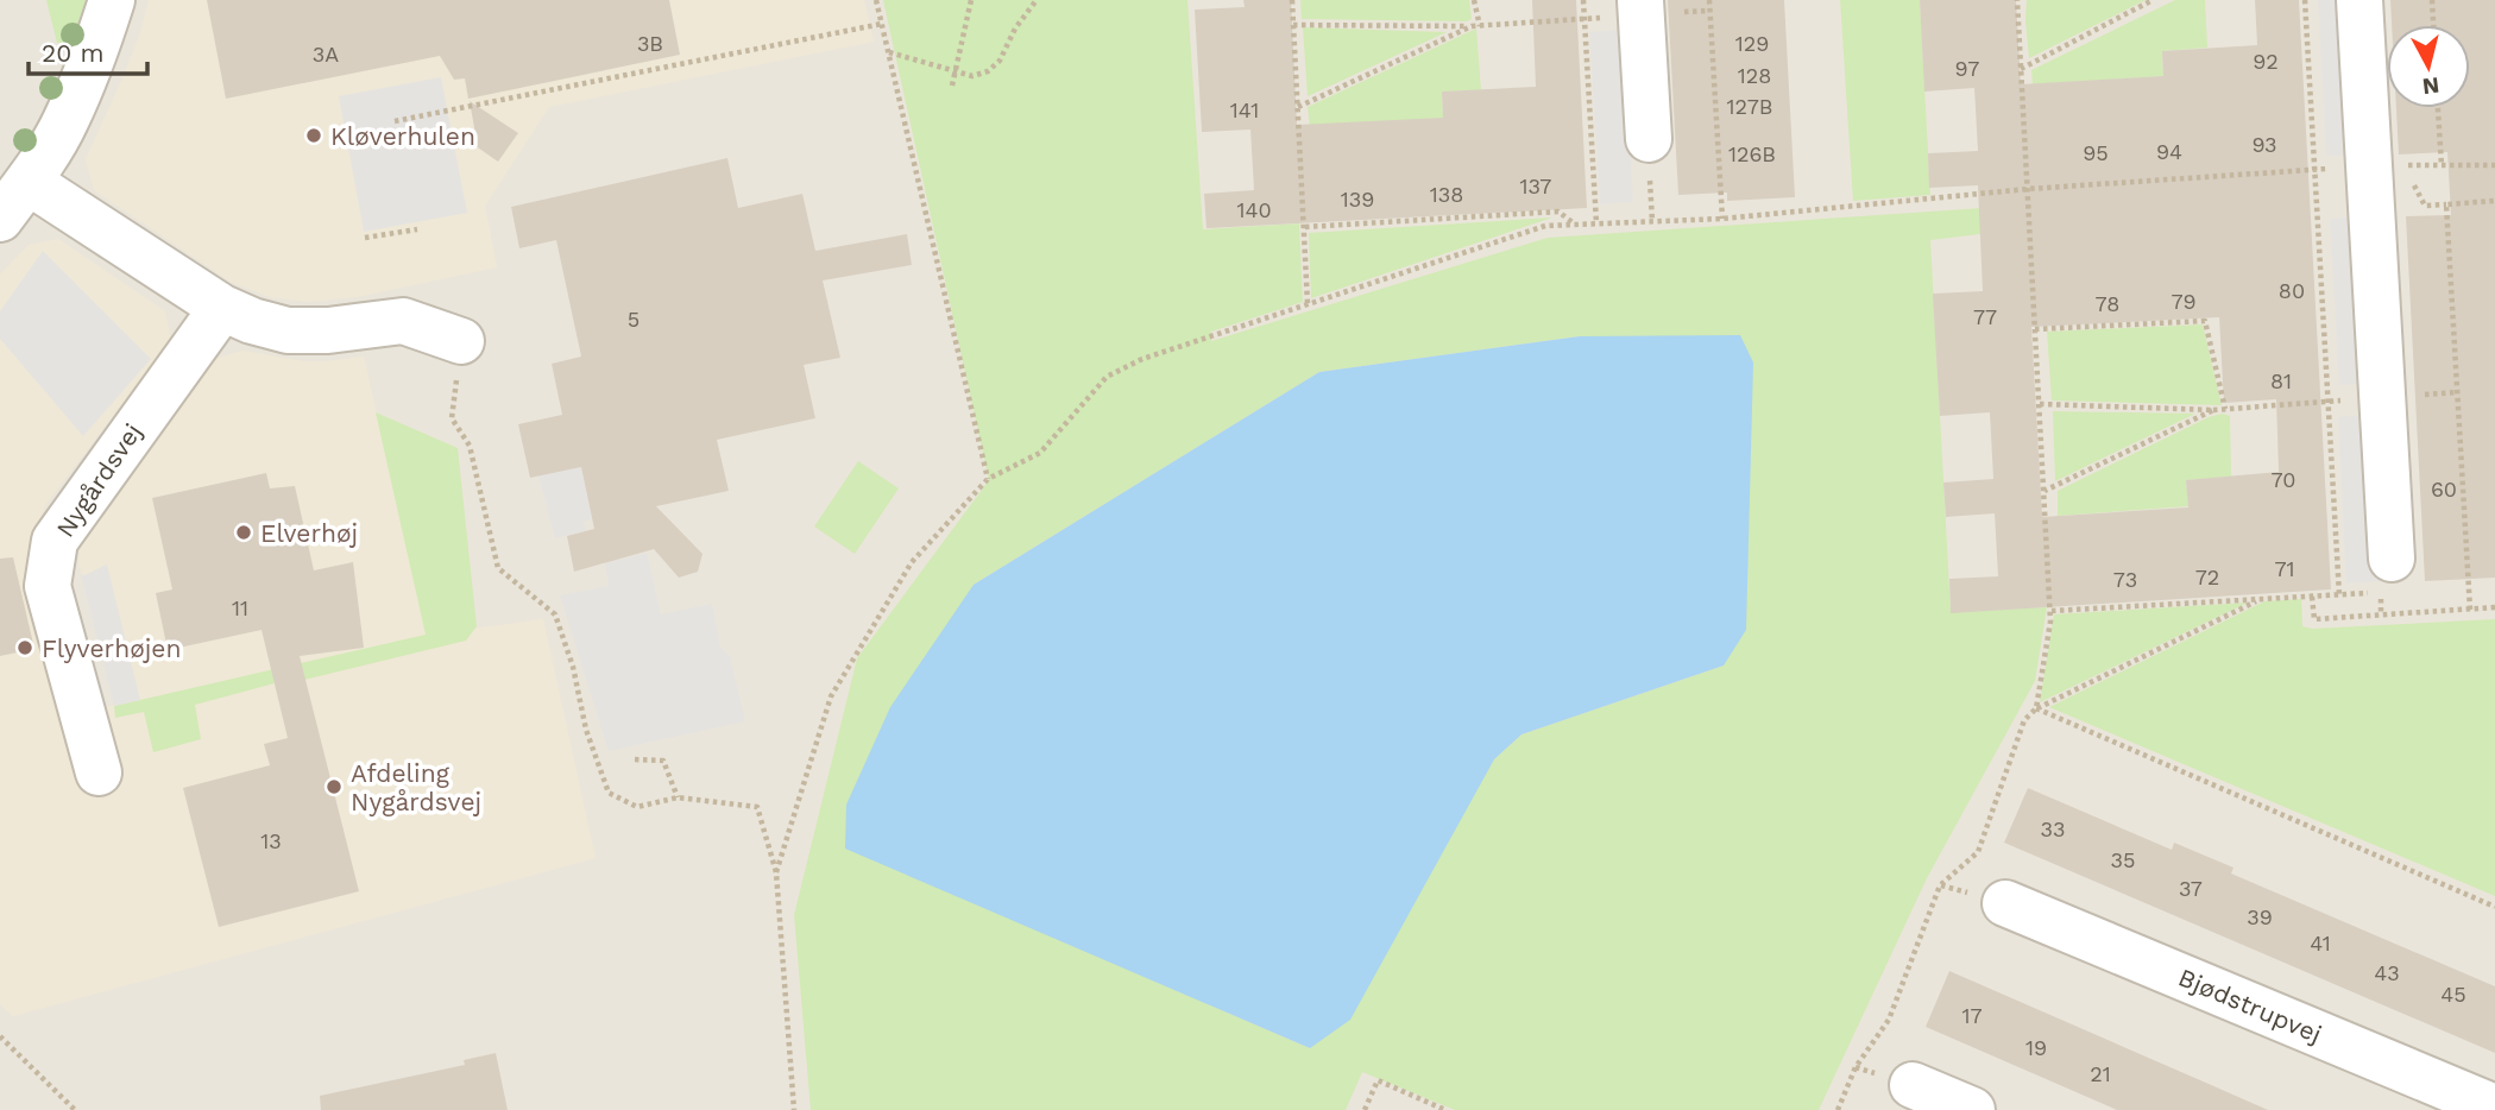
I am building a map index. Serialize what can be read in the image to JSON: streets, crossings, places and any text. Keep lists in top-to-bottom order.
{
  "streets": {
    "street": ["Nygårdsvej", "Bjødstrupvej"]
  },
  "places": [
    "Kløverhulen",
    "Elverhøj",
    "Flyverhøjen",
    "Afdeling Nygårdsvej"
  ],
  "house_numbers": [
    "3B",
    "129",
    "3A",
    "92",
    "97",
    "128",
    "127B",
    "141",
    "93",
    "94",
    "95",
    "126B",
    "137",
    "138",
    "139",
    "140",
    "80",
    "79",
    "78",
    "77",
    "5",
    "81",
    "70",
    "60",
    "71",
    "72",
    "73",
    "11",
    "33",
    "13",
    "35",
    "37",
    "39",
    "41",
    "43",
    "45",
    "17",
    "19",
    "21"
  ],
  "scale_bar": "20 m",
  "north": "bottom"
}
